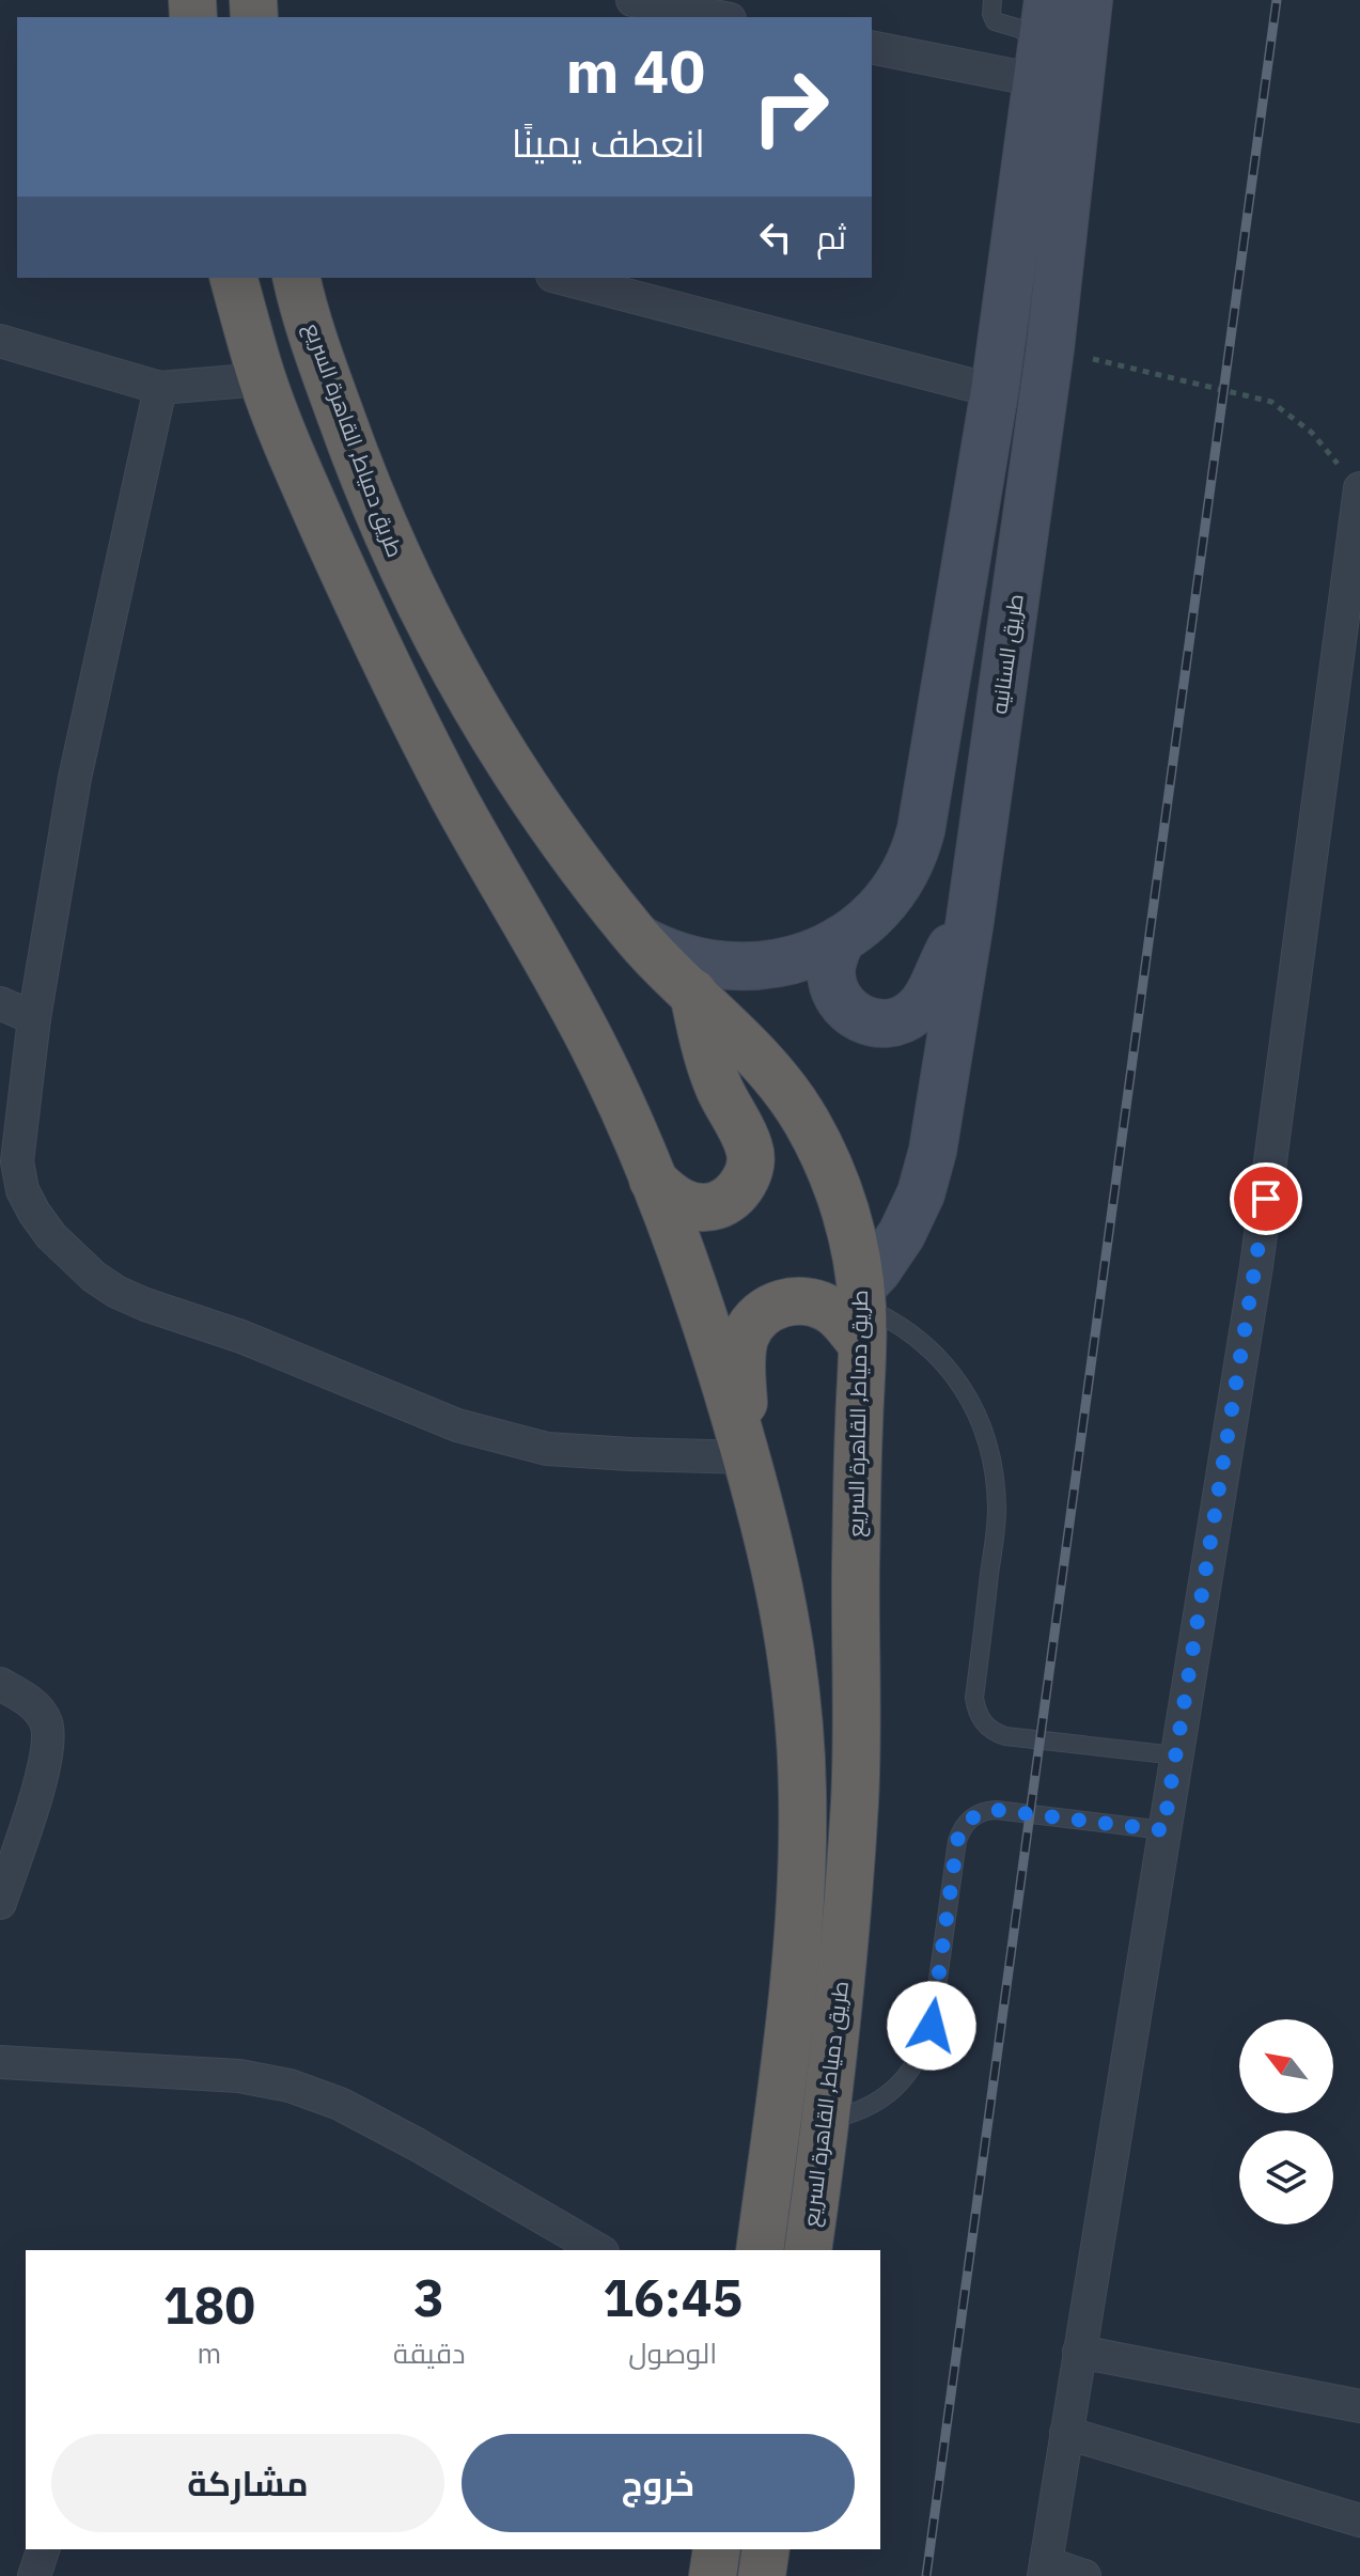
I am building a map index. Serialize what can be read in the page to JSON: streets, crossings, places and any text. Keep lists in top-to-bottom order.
{
  "streets": {
    "highway": ["طريق دمياط, القاهرة السريع"],
    "main road": ["طريق السنانيه"]
  },
  "crossings": [
    ["طريق دمياط, القاهرة السريع", "طريق السنانيه"]
  ],
  "north": "top left",
  "page": {
    "turn": ["40 m", "انعطف يمينًا"],
    "then": "ثم",
    "eta": [
      "16:45",
      "الوصول",
      "3",
      "دقيقة",
      "180",
      "m"
    ],
    "buttons": ["خروج", "مشاركة"]
  }
}
